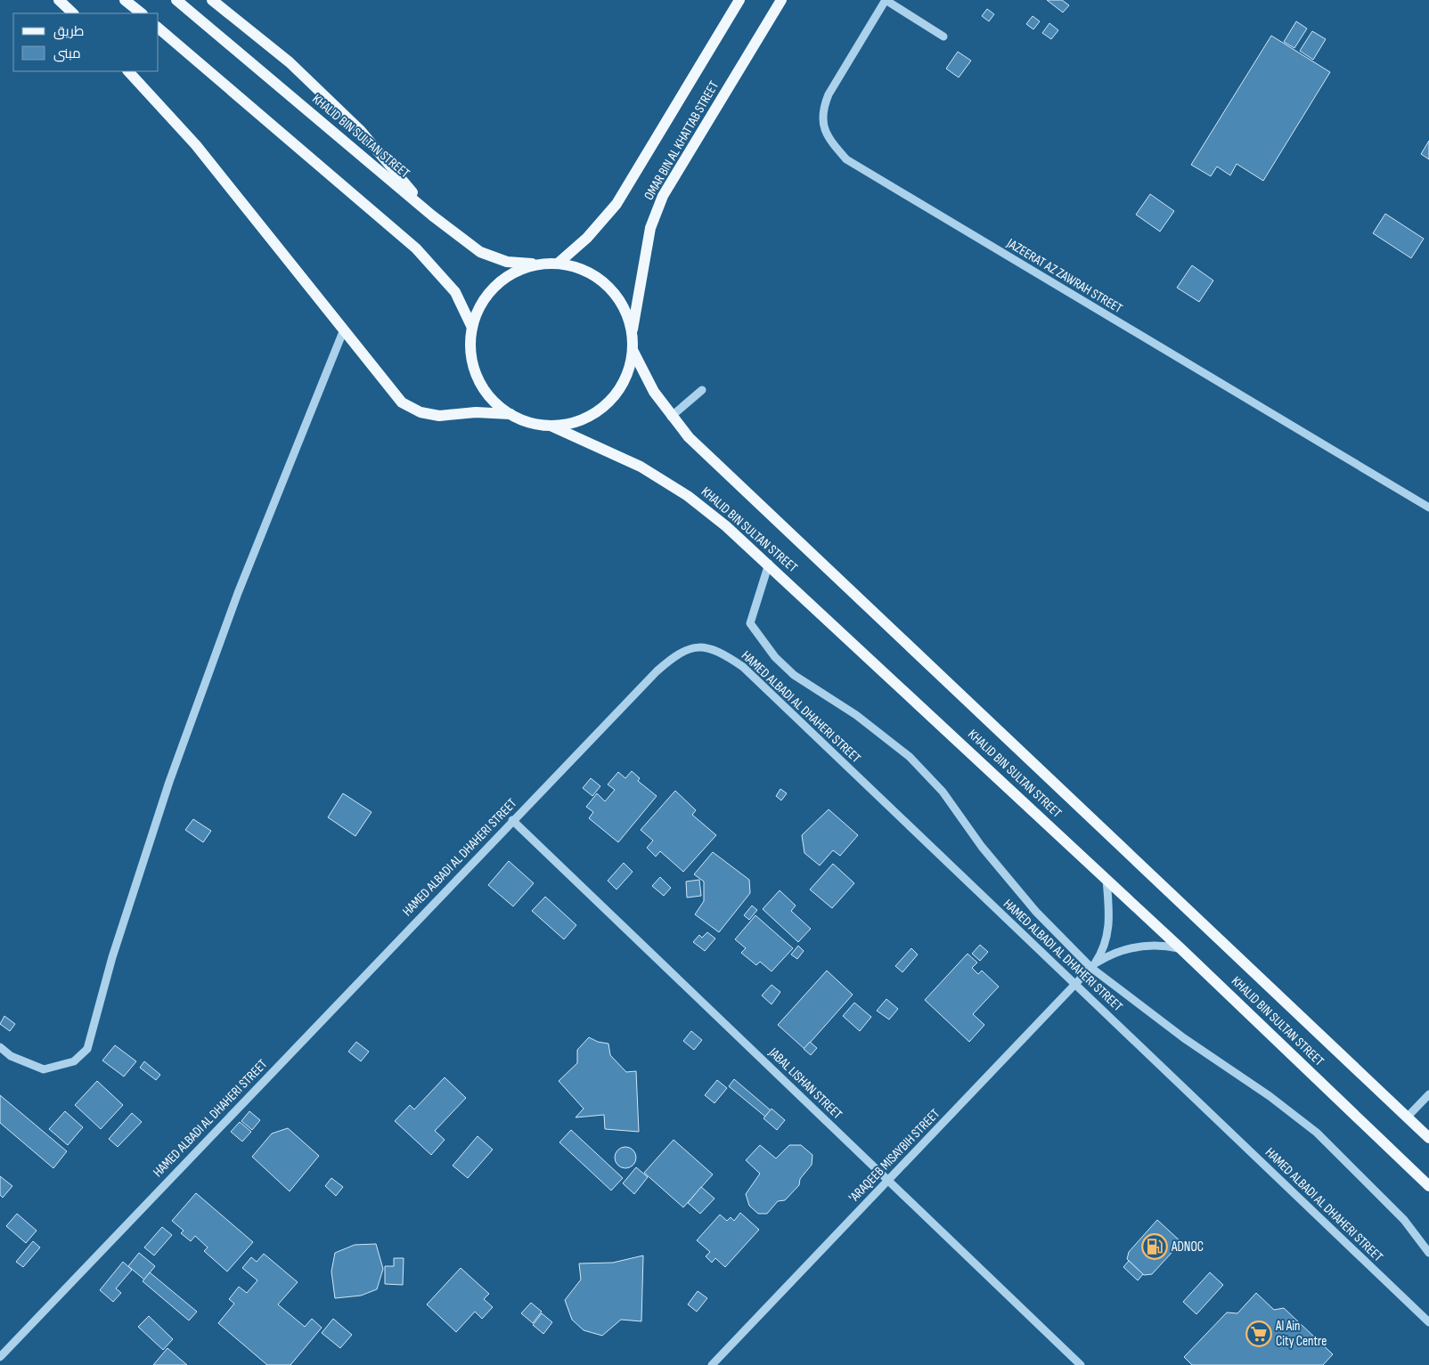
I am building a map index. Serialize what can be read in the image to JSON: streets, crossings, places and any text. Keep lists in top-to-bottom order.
{
  "streets": {
    "main road": ["KHALID BIN SULTAN STREET", "OMAR BIN AL KHATTAB STREET"],
    "street": [
      "JAZEERAT AZ ZAWRAH STREET",
      "HAMED ALBADI AL DHAHERI STREET",
      "JABAL LISHAN STREET",
      "'ARAQEEB MISAYBIH STREET"
    ]
  },
  "crossings": [
    ["KHALID BIN SULTAN STREET", "'ARAQEEB MISAYBIH STREET"],
    ["HAMED ALBADI AL DHAHERI STREET", "JABAL LISHAN STREET"],
    ["HAMED ALBADI AL DHAHERI STREET", "'ARAQEEB MISAYBIH STREET"],
    ["JABAL LISHAN STREET", "'ARAQEEB MISAYBIH STREET"]
  ],
  "places": {
    "fuel station": ["ADNOC"],
    "supermarket": ["Al Ain City Centre"]
  },
  "legend": ["طريق", "مبنى"]
}
